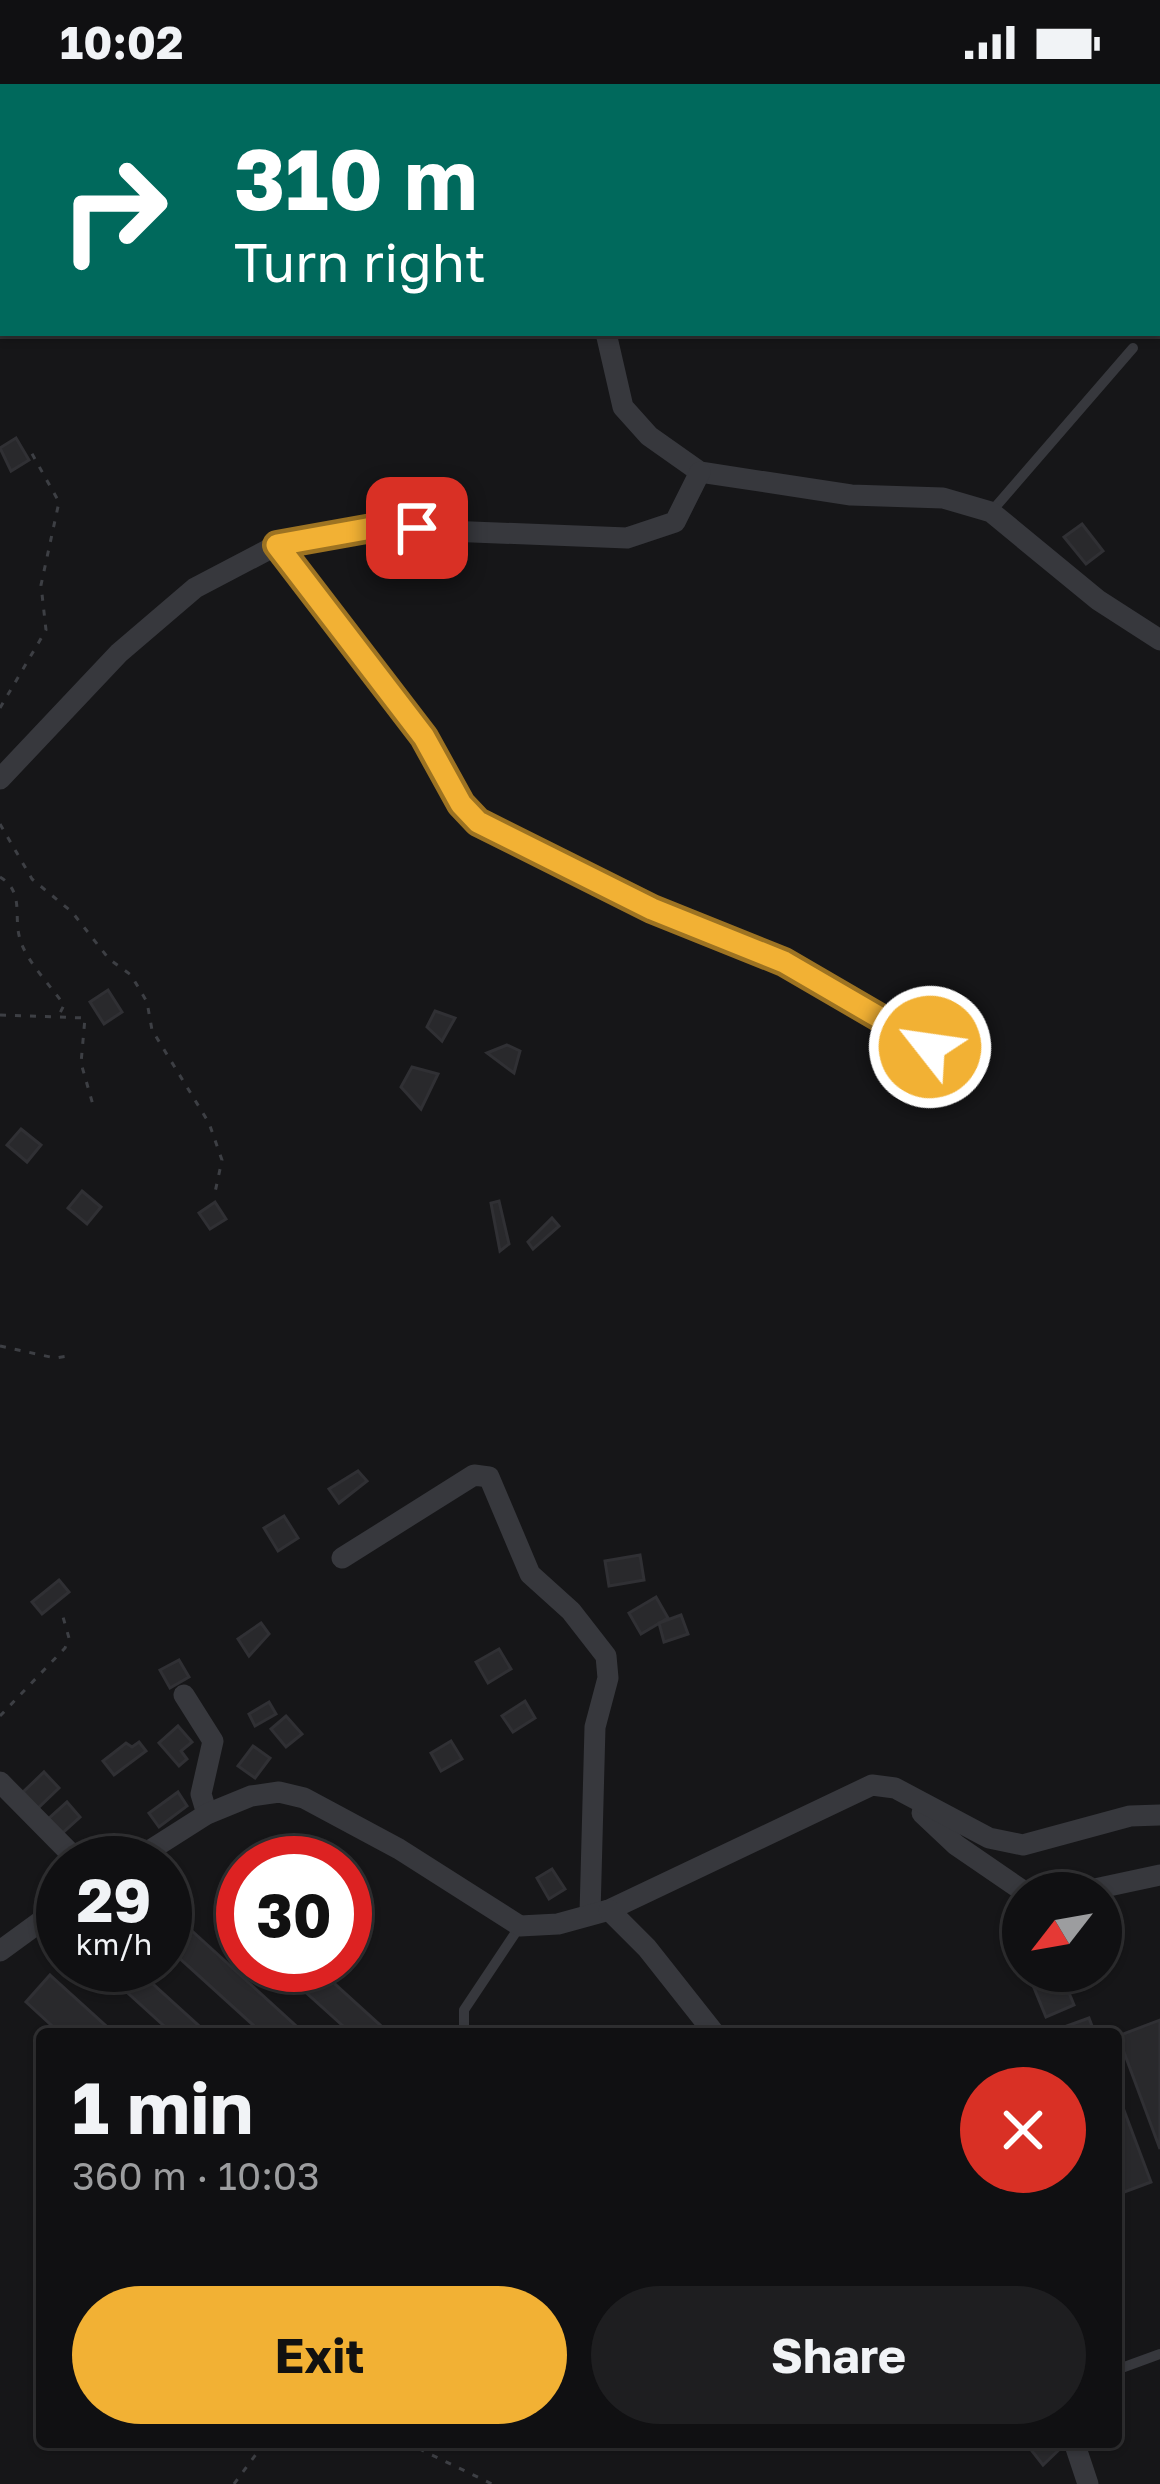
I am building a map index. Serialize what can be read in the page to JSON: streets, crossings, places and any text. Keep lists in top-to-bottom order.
{
  "north": "bottom left",
  "page": {
    "status": "10:02",
    "turn": ["310 m", "Turn right"],
    "speed": "29 km/h",
    "limit": "30",
    "heading": ["1 min", "360 m · 10:03"],
    "buttons": ["Exit", "Share"]
  }
}
